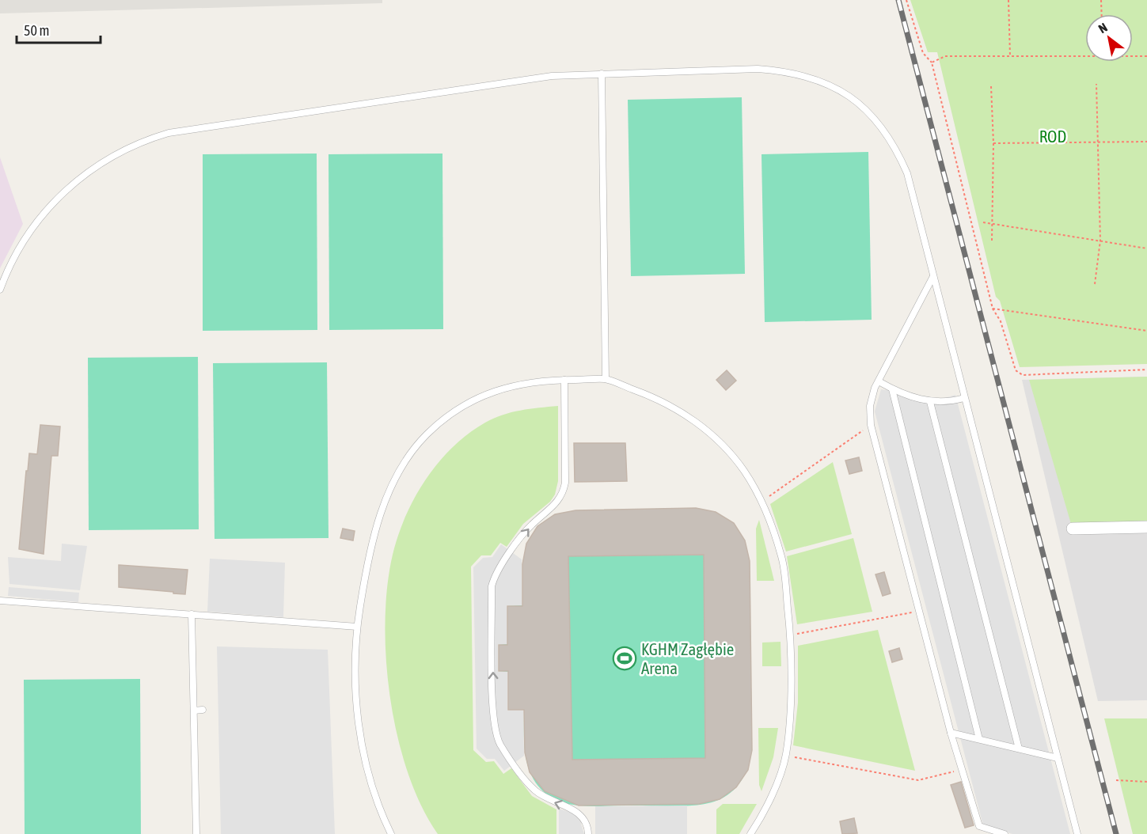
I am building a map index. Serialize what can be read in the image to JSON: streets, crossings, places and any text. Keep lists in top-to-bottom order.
{
  "parks": ["ROD"],
  "places": {
    "sports": ["KGHM Zagłębie Arena"]
  },
  "scale_bar": "50 m",
  "north": "top left"
}
